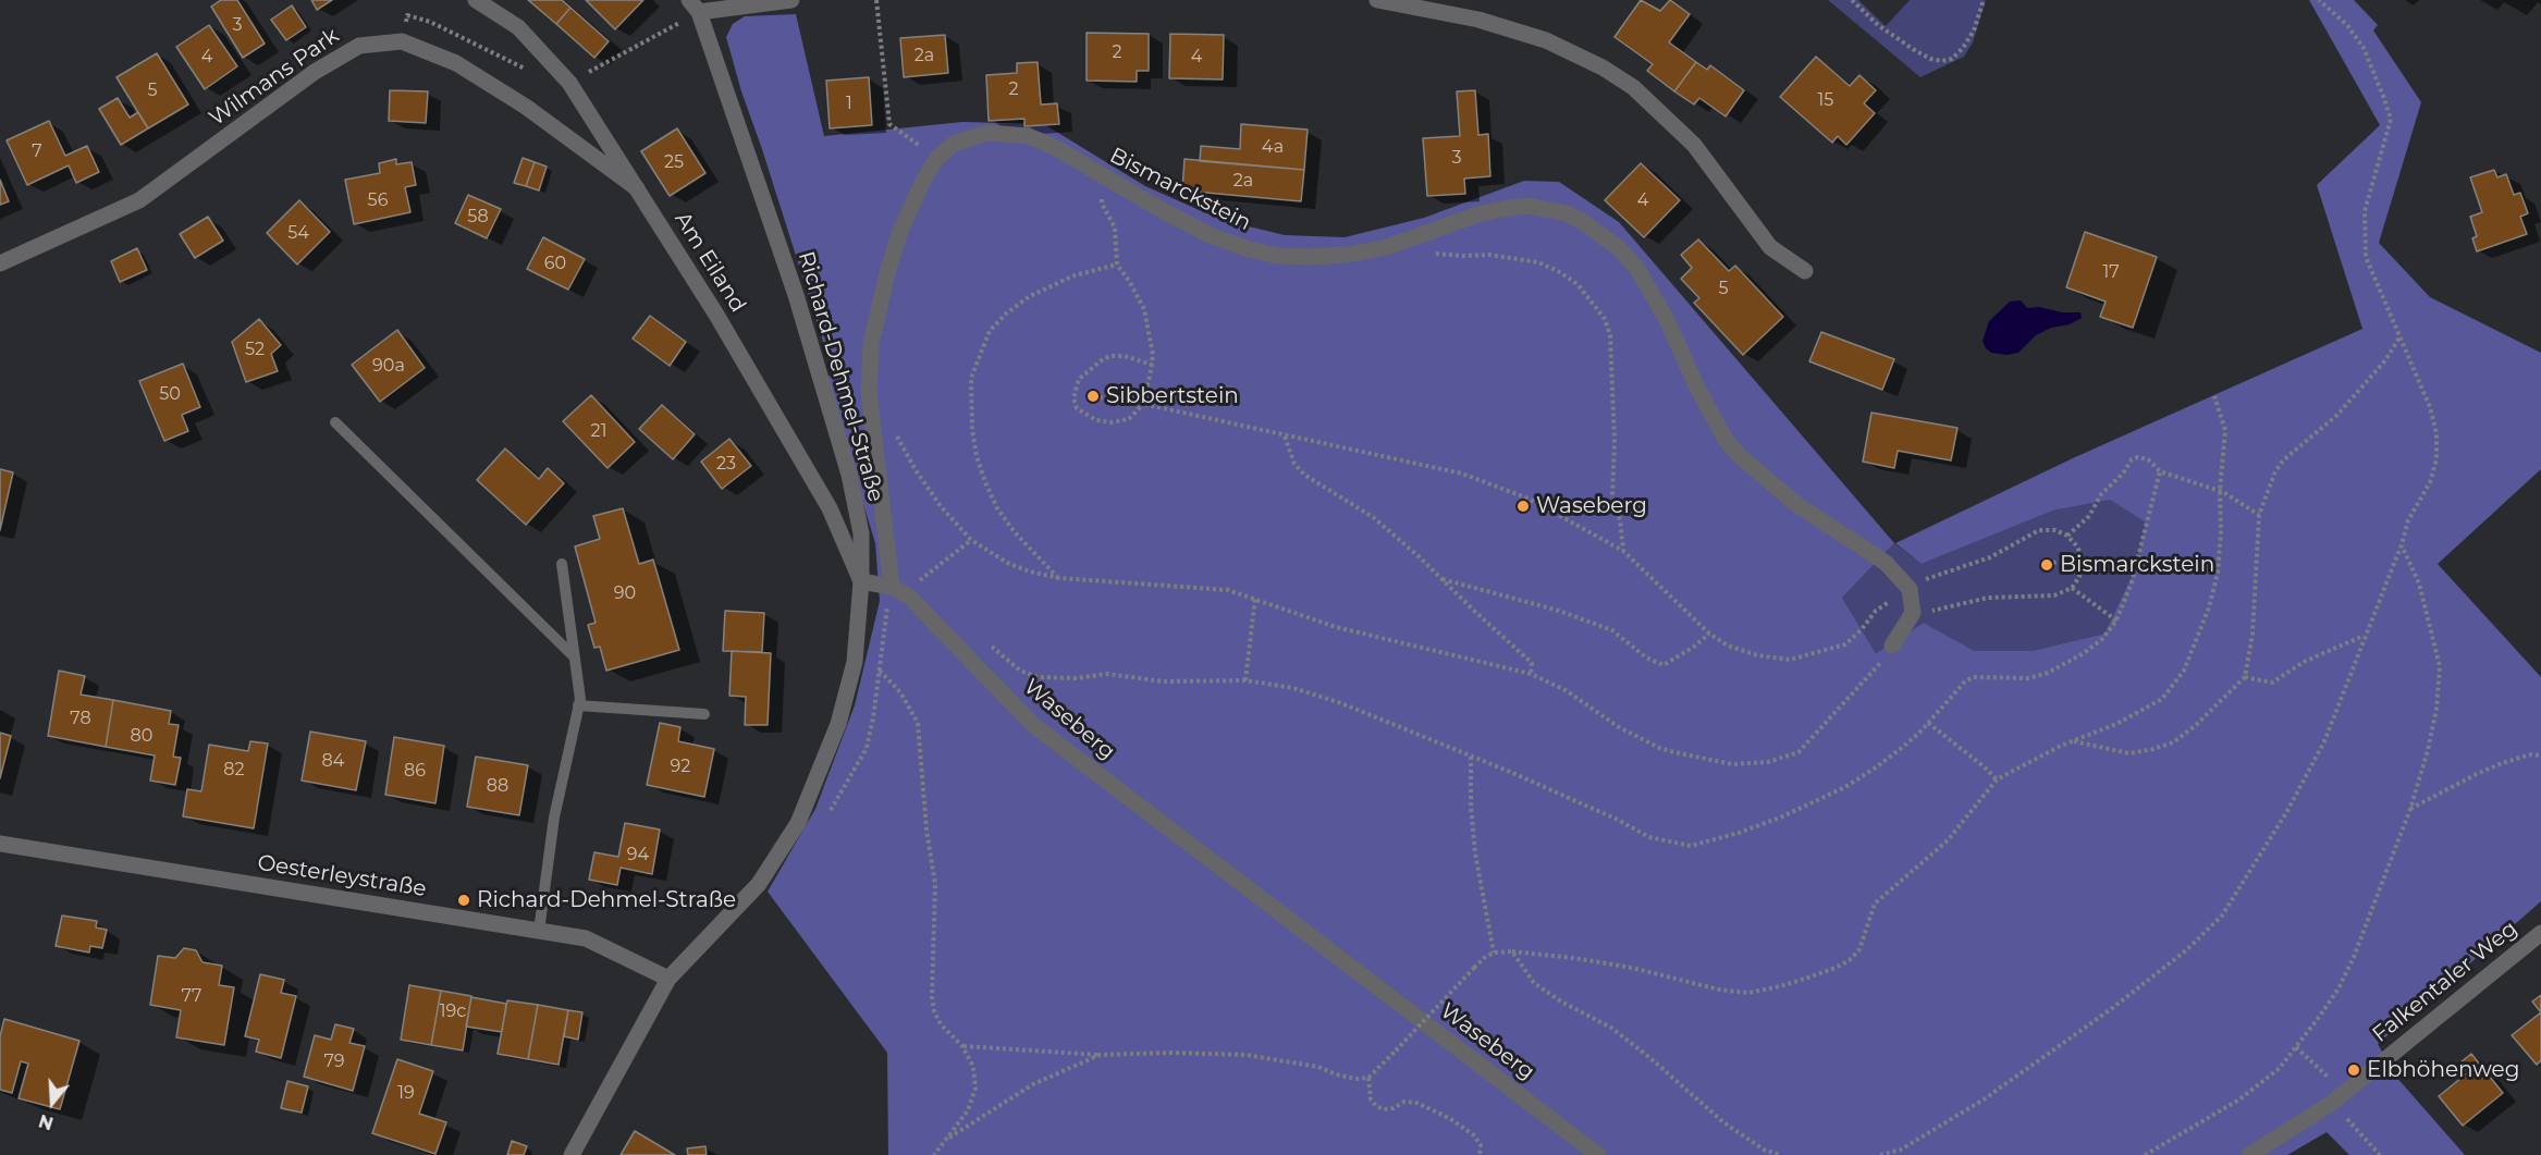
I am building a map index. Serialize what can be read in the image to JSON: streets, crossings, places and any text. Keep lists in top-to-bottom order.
{
  "streets": {
    "street": [
      "Wilmans Park",
      "Bismarckstein",
      "Am Eiland",
      "Richard-Dehmel-Straße",
      "Waseberg",
      "Oesterleystraße",
      "Falkentaler Weg"
    ]
  },
  "crossings": [
    ["Wilmans Park", "Am Eiland"],
    ["Bismarckstein", "Waseberg"],
    ["Am Eiland", "Richard-Dehmel-Straße"],
    ["Am Eiland", "Waseberg"],
    ["Richard-Dehmel-Straße", "Waseberg"],
    ["Richard-Dehmel-Straße", "Oesterleystraße"]
  ],
  "places": [
    "Sibbertstein",
    "Waseberg",
    "Bismarckstein",
    "Richard-Dehmel-Straße",
    "Elbhöhenweg"
  ],
  "house_numbers": [
    "3",
    "2",
    "2a",
    "4",
    "4",
    "2",
    "5",
    "15",
    "1",
    "4a",
    "7",
    "3",
    "25",
    "2a",
    "56",
    "4",
    "58",
    "54",
    "60",
    "17",
    "5",
    "52",
    "90a",
    "50",
    "21",
    "23",
    "90",
    "78",
    "80",
    "84",
    "92",
    "82",
    "86",
    "88",
    "94",
    "77",
    "19c",
    "79",
    "19"
  ],
  "north": "bottom"
}
